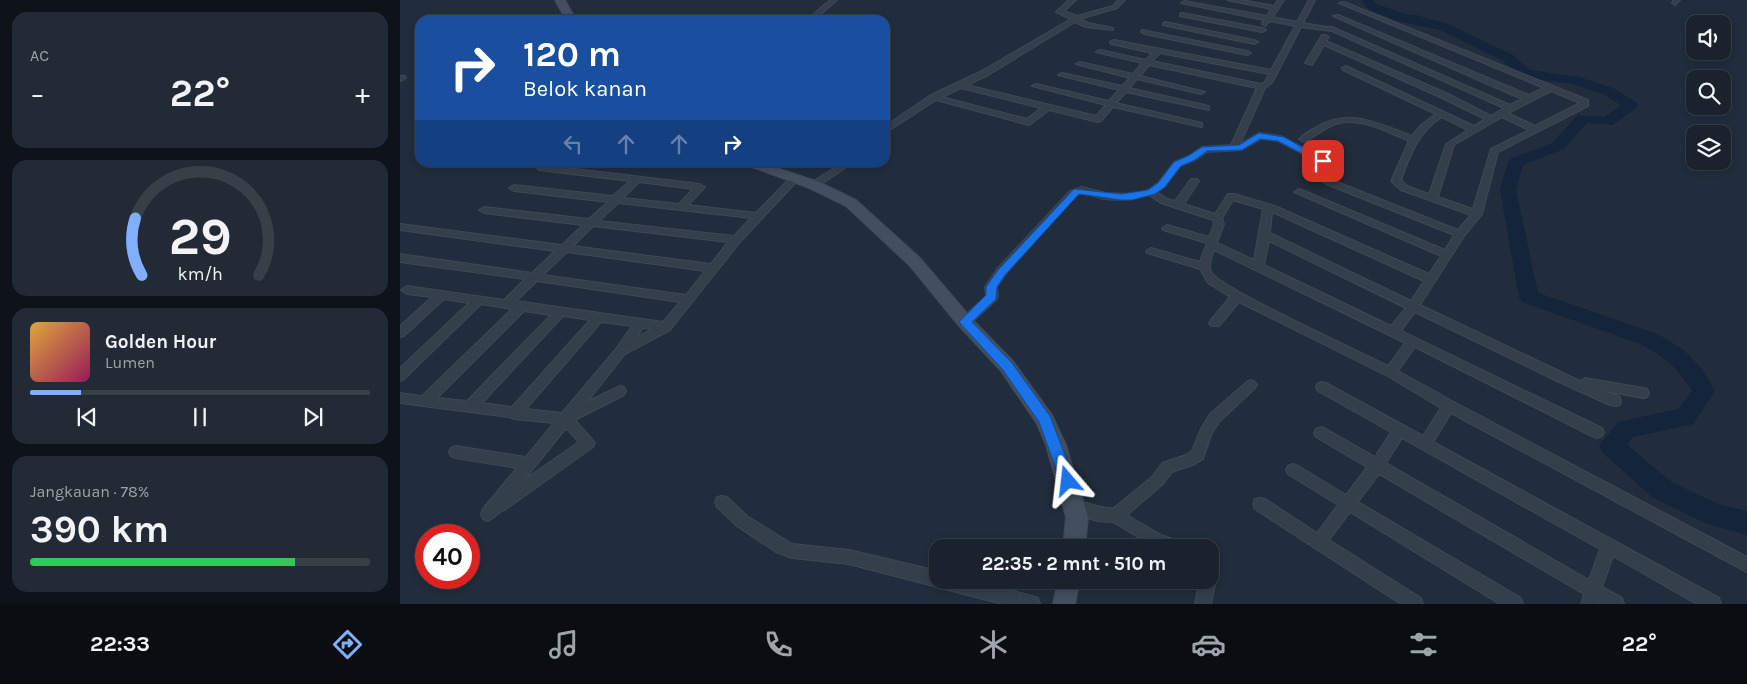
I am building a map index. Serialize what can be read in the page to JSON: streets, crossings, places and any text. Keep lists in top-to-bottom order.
{
  "page": {
    "tile": [
      "AC",
      ["Jangkauan · 78%", "390 km"]
    ],
    "turn": ["120 m", "Belok kanan"],
    "heat": ["−", "22°", "+"],
    "song": ["Golden Hour", "Lumen"],
    "limit": "40",
    "trip": "22:35 · 2 mnt · 510 m",
    "tabs": ["22:33", "22°"],
    "gauge": ["29", "km/h"]
  }
}
